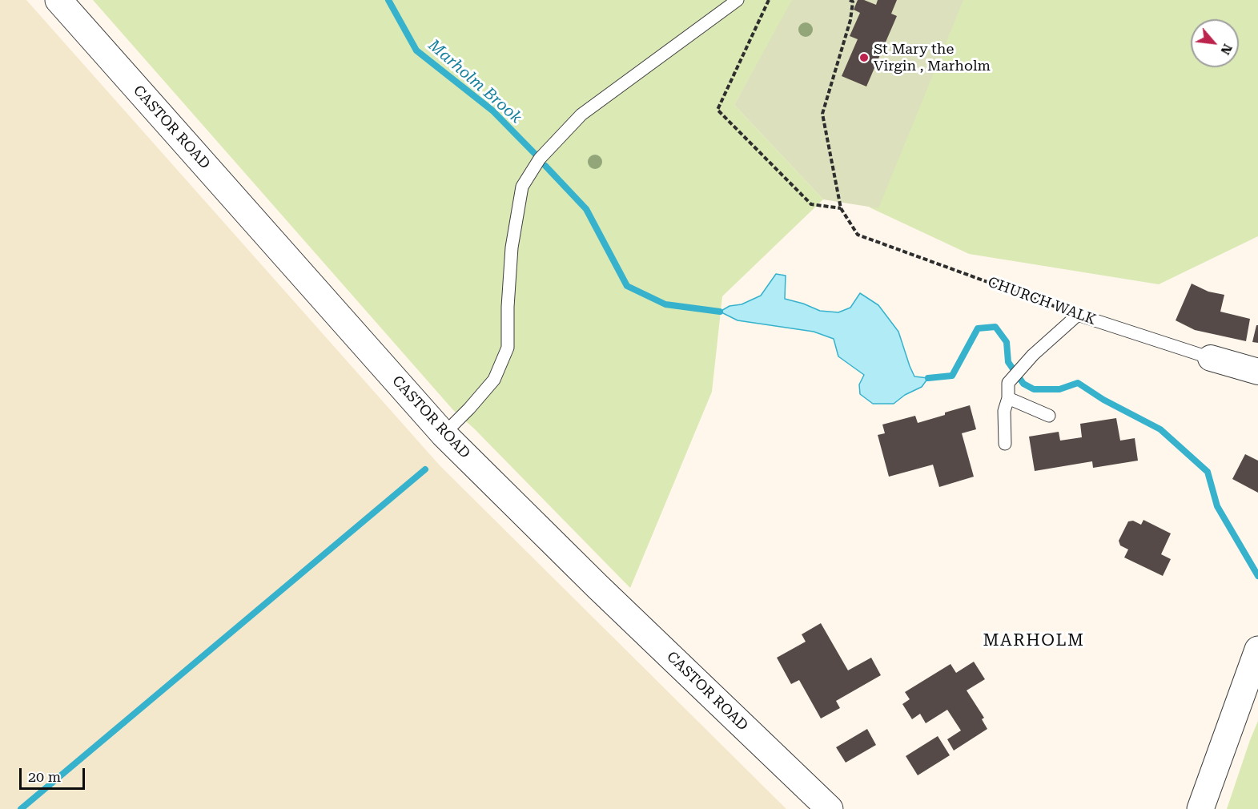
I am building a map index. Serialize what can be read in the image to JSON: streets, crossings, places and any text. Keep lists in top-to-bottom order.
{
  "streets": {
    "street": ["CASTOR ROAD", "CHURCH WALK"]
  },
  "districts": ["MARHOLM"],
  "water": ["Marholm Brook"],
  "places": ["St Mary the Virgin , Marholm"],
  "scale_bar": "20 m",
  "north": "bottom right"
}
